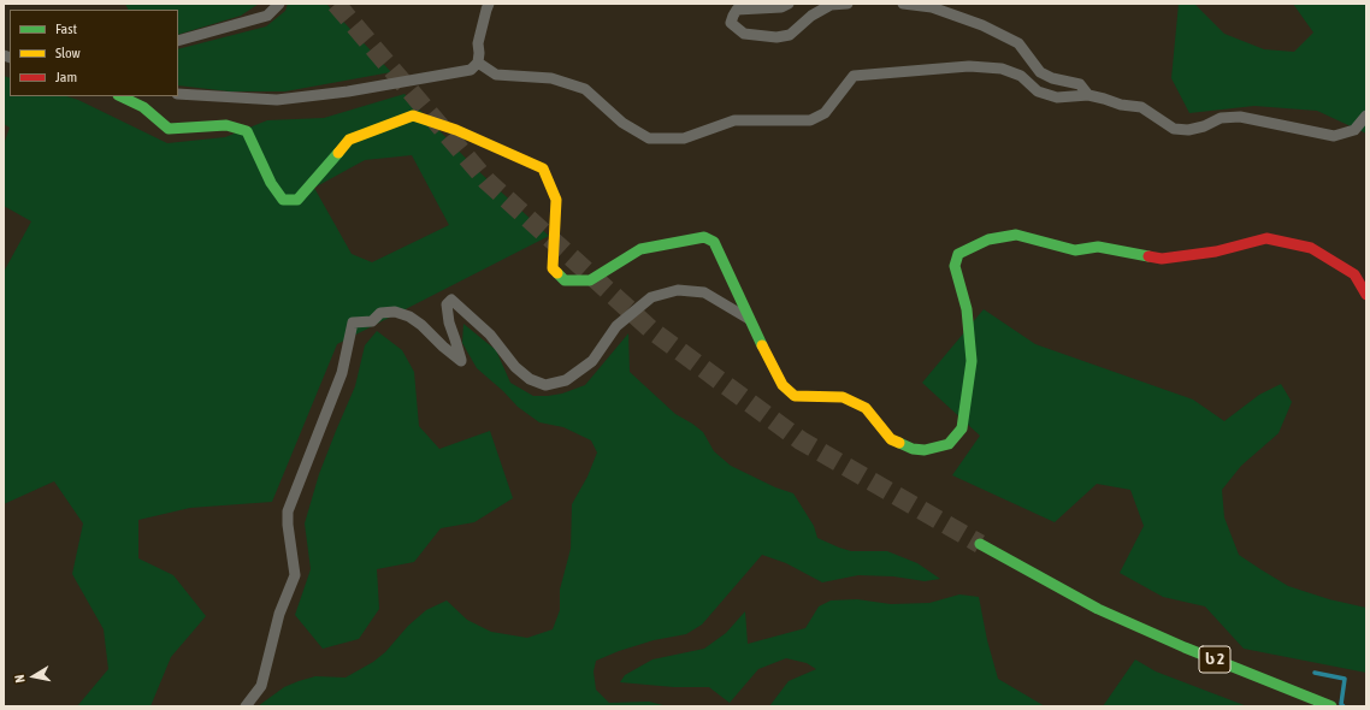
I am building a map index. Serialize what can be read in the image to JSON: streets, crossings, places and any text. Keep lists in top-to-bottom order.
{
  "streets": {
    "main road": ["ს 2"]
  },
  "legend": ["Fast", "Slow", "Jam"],
  "north": "left"
}
